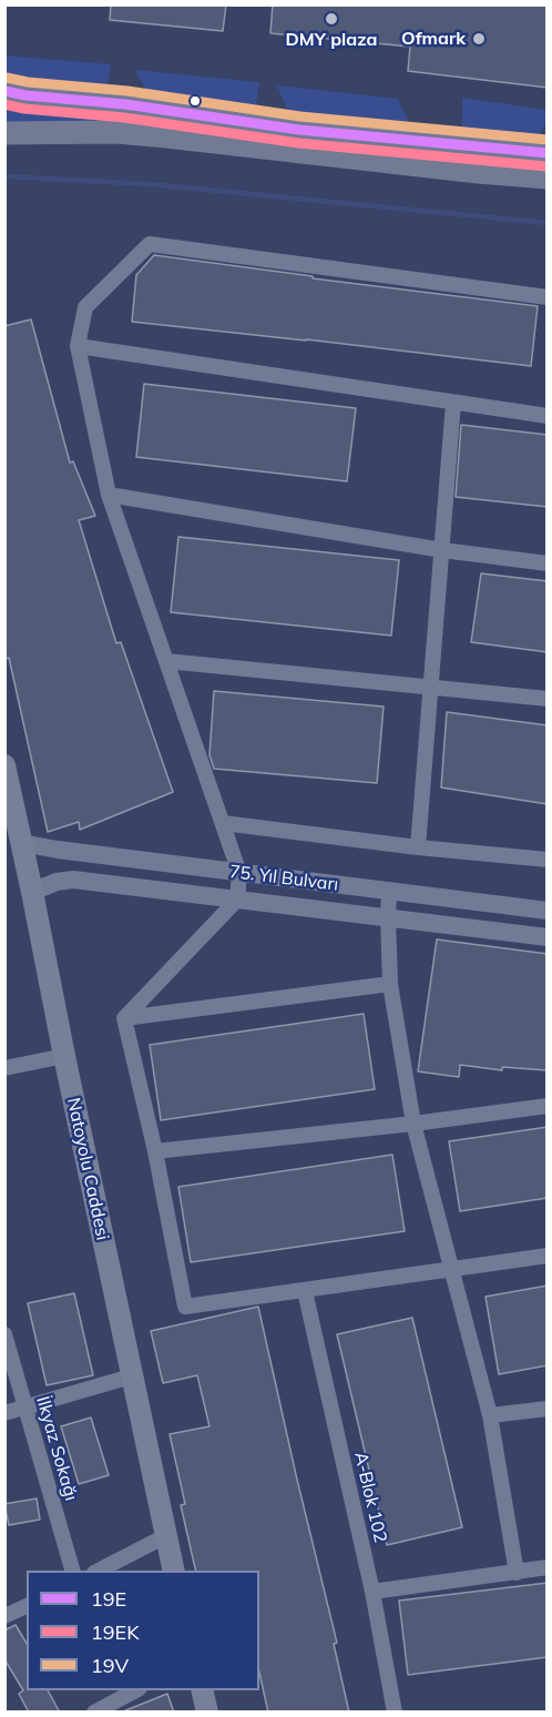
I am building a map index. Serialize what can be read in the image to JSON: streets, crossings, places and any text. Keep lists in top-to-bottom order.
{
  "streets": {
    "main road": ["Natoyolu Caddesi"],
    "street": ["75. Yıl Bulvarı", "İlkyaz Sokağı", "A-Blok 102"]
  },
  "crossings": [
    ["75. Yıl Bulvarı", "Natoyolu Caddesi"]
  ],
  "places": ["DMY plaza", "Ofmark"],
  "lines": ["transit line 19V", "transit line 19E", "transit line 19EK"],
  "legend": ["19E", "19EK", "19V"]
}
